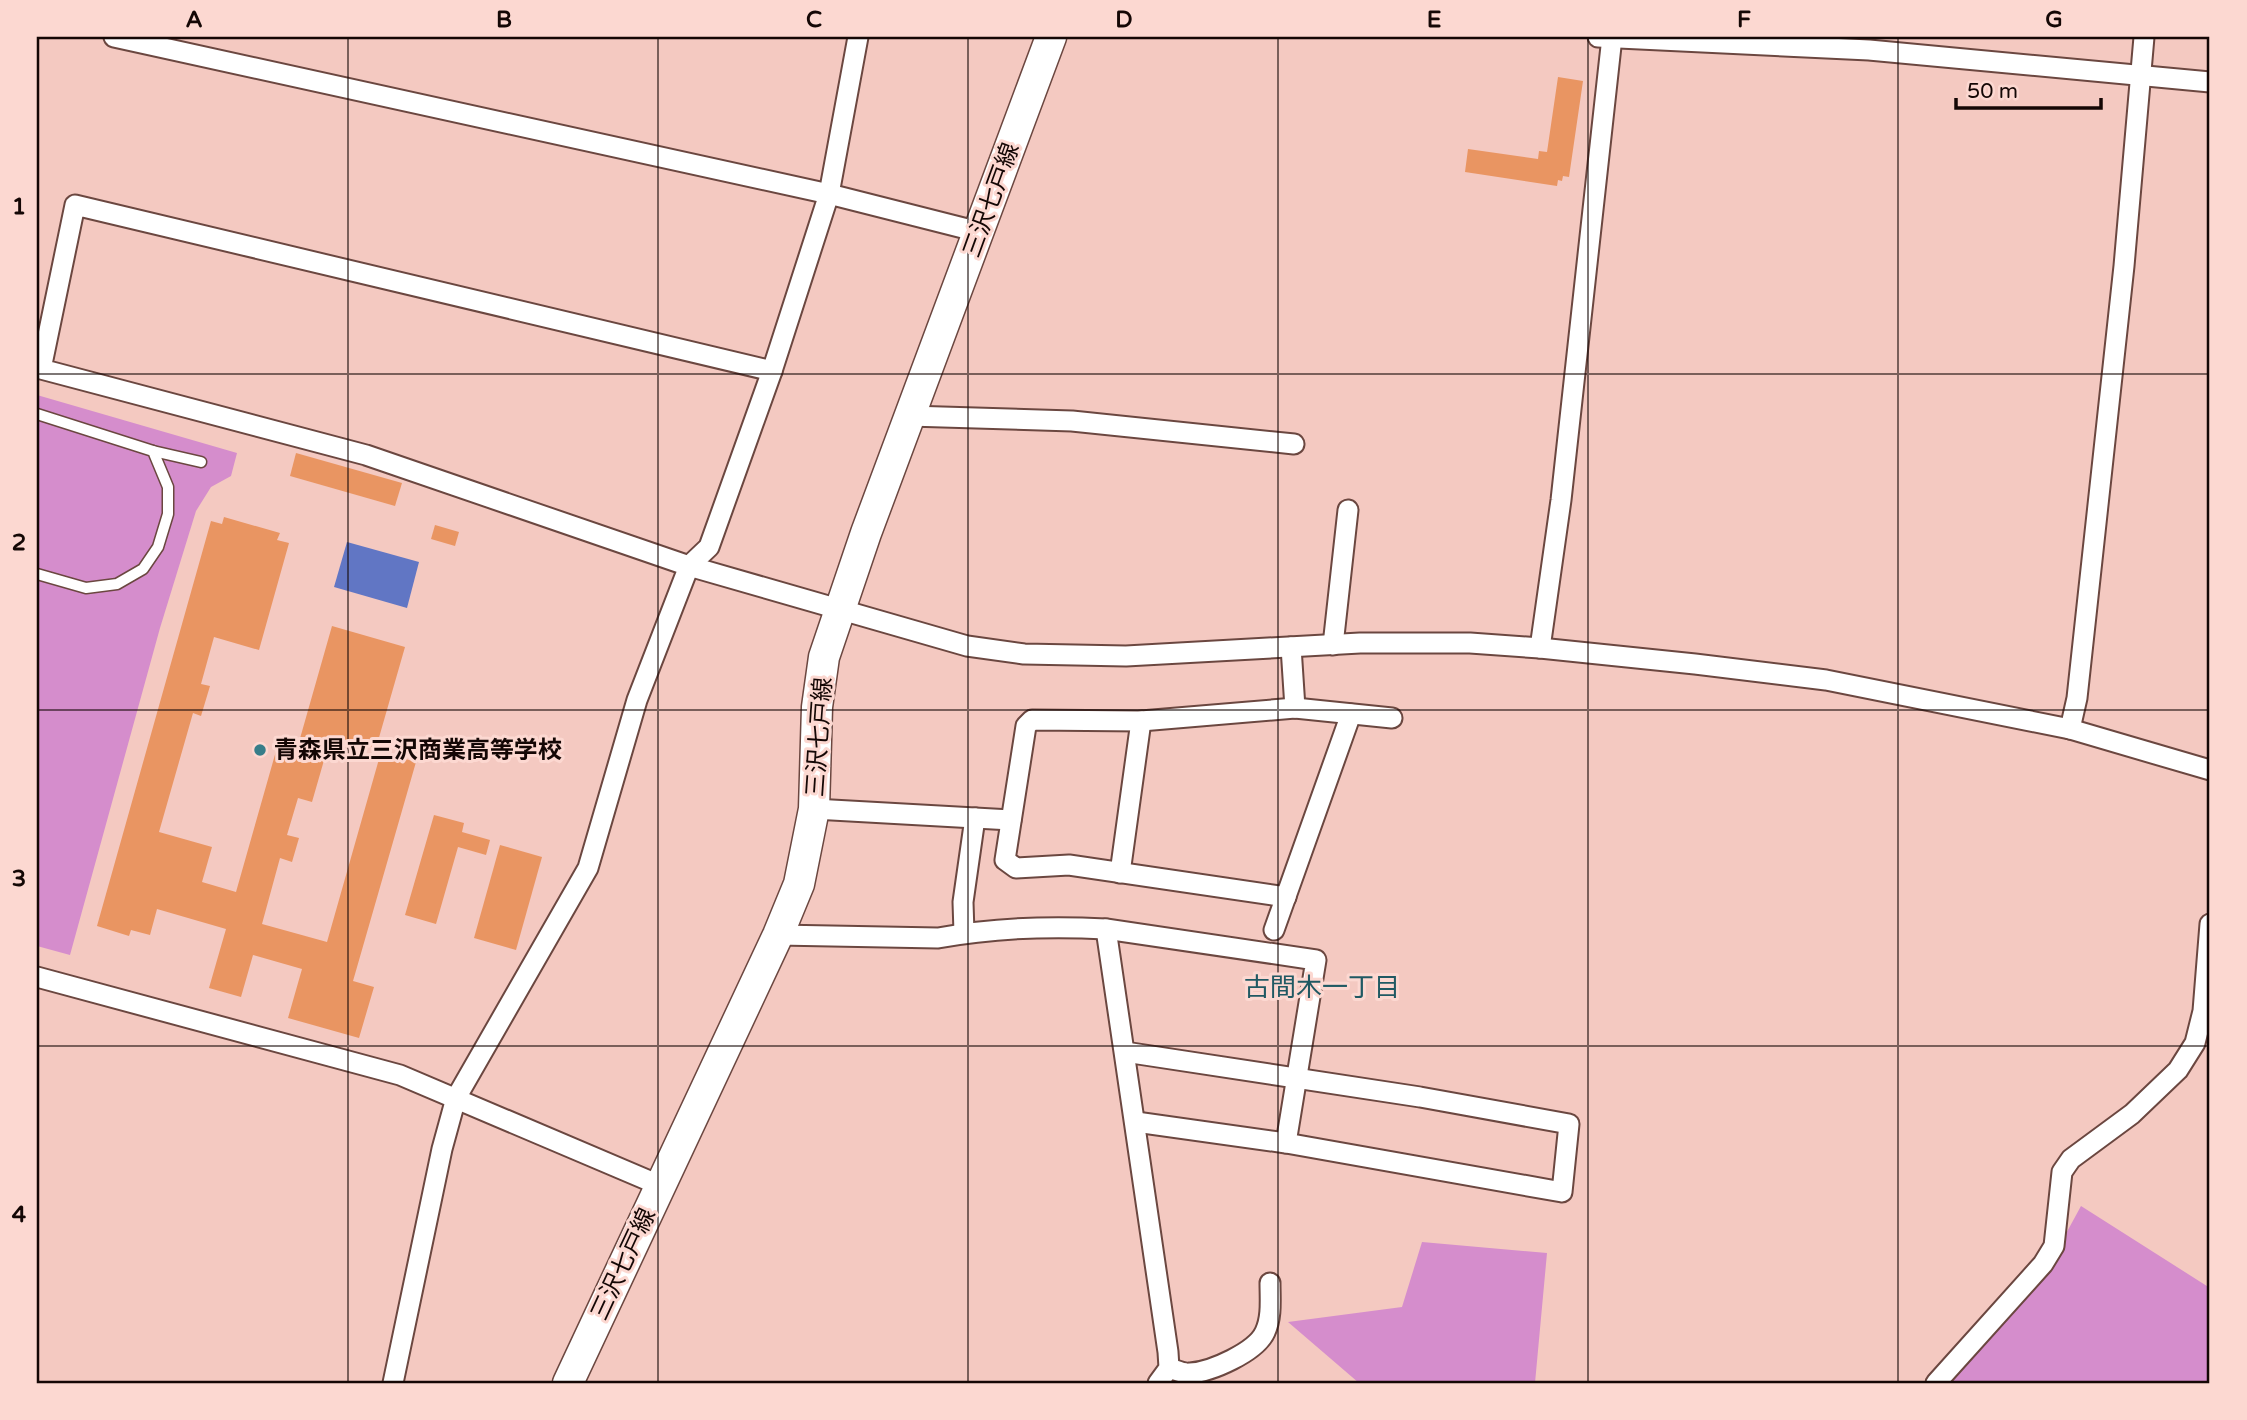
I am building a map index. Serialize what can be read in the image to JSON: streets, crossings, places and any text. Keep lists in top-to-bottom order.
{
  "streets": {
    "main road": ["三沢七戸線"]
  },
  "districts": ["古間木一丁目"],
  "places": ["青森県立三沢商業高等学校"],
  "scale_bar": "50 m",
  "grid": {
    "columns": [
      "A",
      "B",
      "C",
      "D",
      "E",
      "F",
      "G"
    ],
    "rows": [
      "1",
      "2",
      "3",
      "4"
    ]
  }
}
